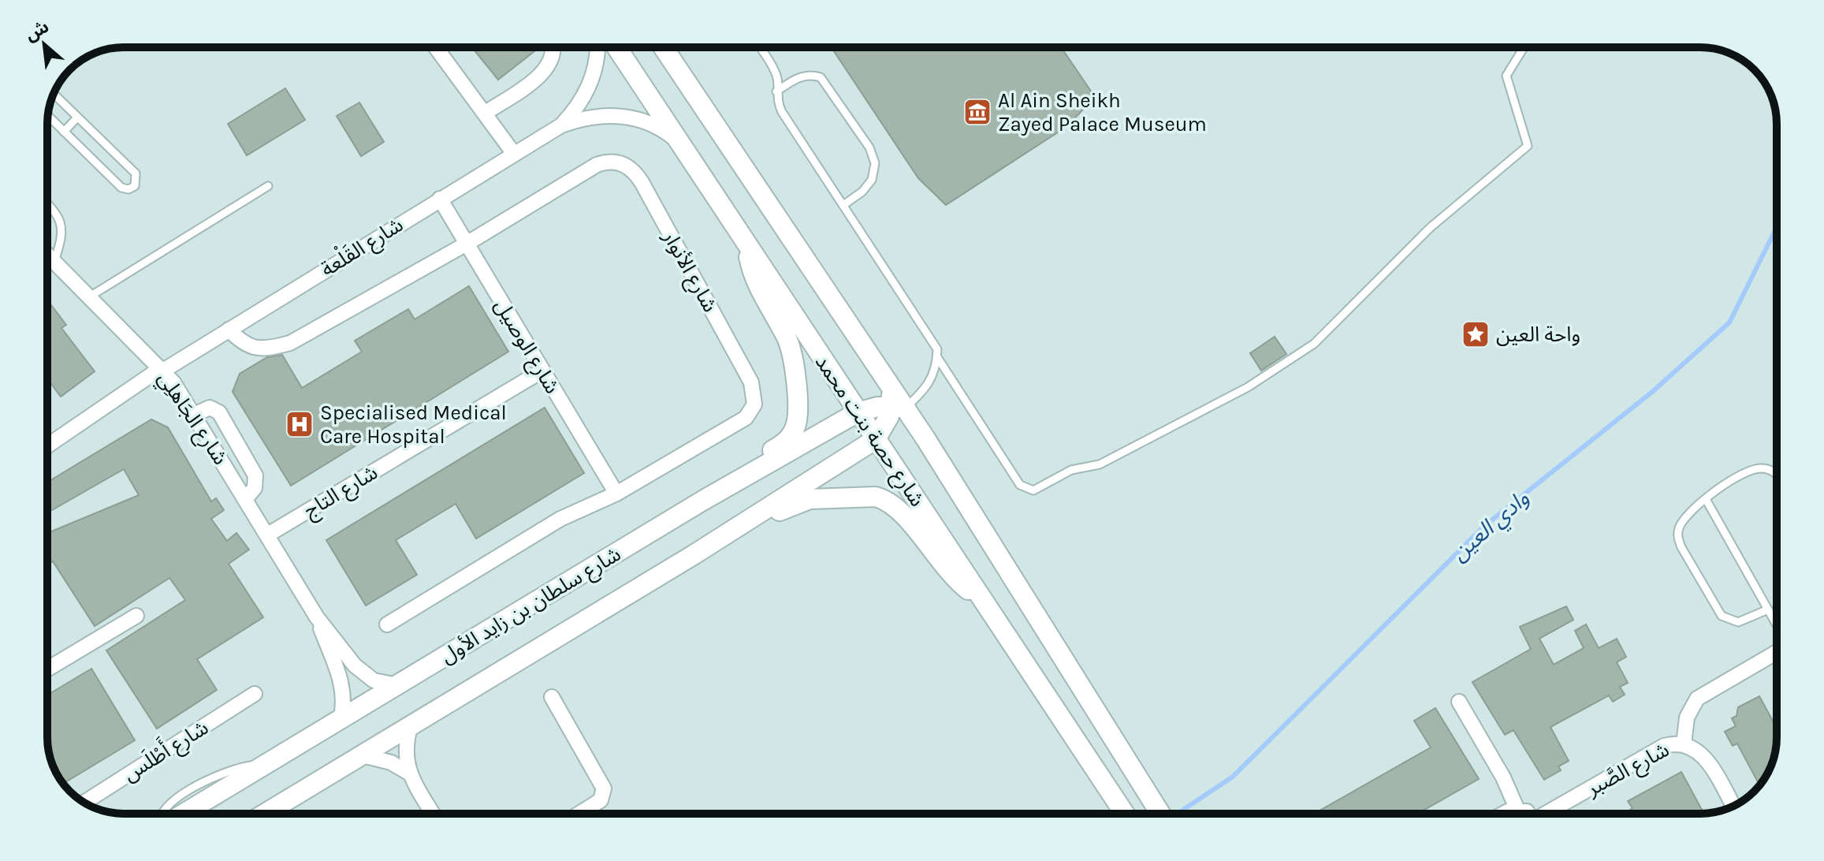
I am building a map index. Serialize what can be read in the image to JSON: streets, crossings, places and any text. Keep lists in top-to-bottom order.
{
  "streets": {
    "main road": ["شارع حصة بنت محمد", "شارع سلطان بن زايد الأول"],
    "street": [
      "شارع القَلْعة",
      "شارع الأنوار",
      "شارع الوصيل",
      "شارع الجَاهلِي",
      "شارع التاج",
      "شارع أَطْلَس",
      "شارع الصَّبر"
    ]
  },
  "crossings": [
    ["شارع القَلْعة", "شارع الأنوار"],
    ["شارع القَلْعة", "شارع الوصيل"],
    ["شارع القَلْعة", "شارع الجَاهلِي"],
    ["شارع القَلْعة", "شارع حصة بنت محمد"],
    ["شارع الأنوار", "شارع الوصيل"],
    ["شارع الوصيل", "شارع التاج"],
    ["شارع الجَاهلِي", "شارع التاج"],
    ["شارع الجَاهلِي", "شارع سلطان بن زايد الأول"],
    ["شارع حصة بنت محمد", "شارع سلطان بن زايد الأول"]
  ],
  "water": ["وادي العين"],
  "places": {
    "museum": ["Al Ain Sheikh Zayed Palace Museum"],
    "place": ["واحة العين"],
    "hospital": ["Specialised Medical Care Hospital"]
  },
  "north": "top left"
}
